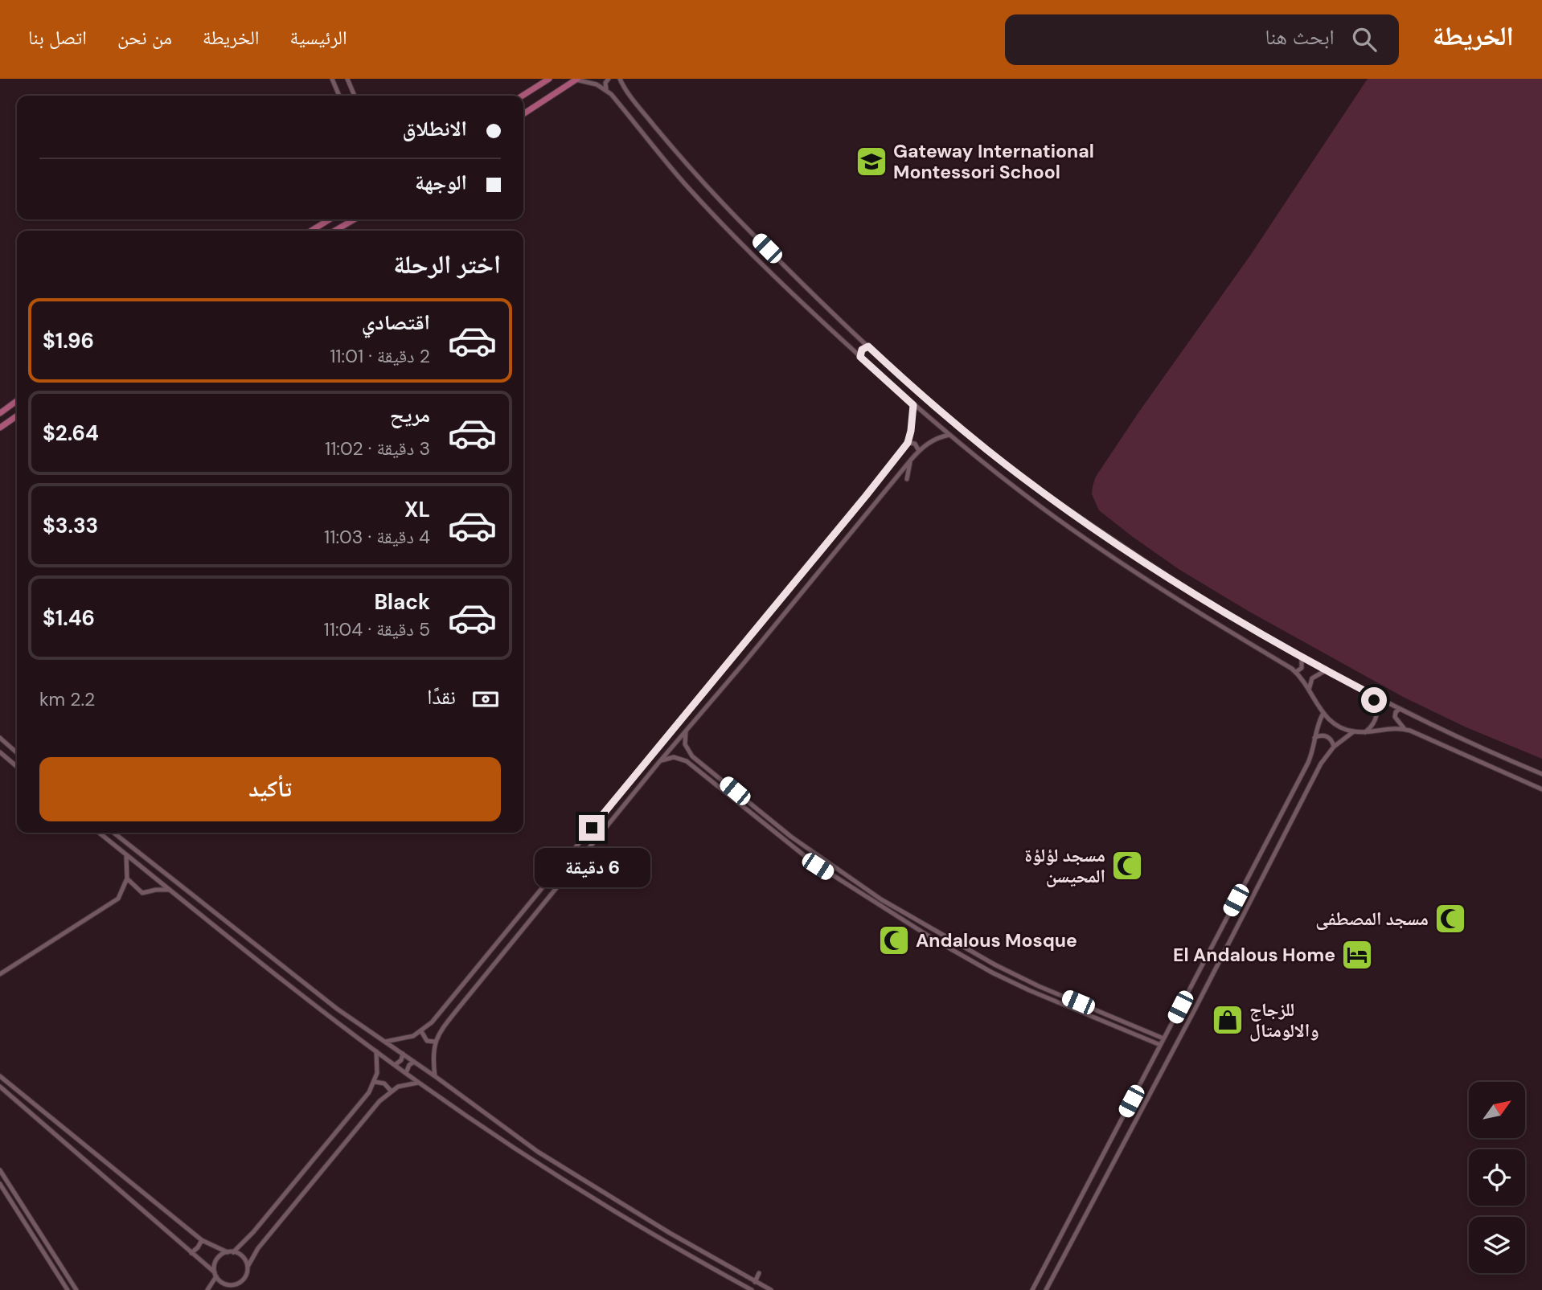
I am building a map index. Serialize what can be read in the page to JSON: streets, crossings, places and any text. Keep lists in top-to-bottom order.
{
  "places": {
    "school or university": ["Gateway International Montessori School"],
    "mosque": ["مسجد لؤلؤة المحيسن", "مسجد المصطفى", "Andalous Mosque"],
    "hotel": ["El Andalous Home"],
    "shop": ["للزجاج والالومتال"]
  },
  "north": "top right",
  "page": {
    "header": "الخريطة",
    "search": "ابحث هنا",
    "nav": [
      "الرئيسية",
      "الخريطة",
      "من نحن",
      "اتصل بنا"
    ],
    "banner": ["الانطلاق", "الوجهة"],
    "heading": "اختر الرحلة",
    "list": [
      {
        "name": "اقتصادي",
        "note": "2 دقيقة · 11:01",
        "value": "$1.96"
      },
      {
        "name": "مريح",
        "note": "3 دقيقة · 11:02",
        "value": "$2.64"
      },
      {
        "name": "XL",
        "note": "4 دقيقة · 11:03",
        "value": "$3.33"
      },
      {
        "name": "Black",
        "note": "5 دقيقة · 11:04",
        "value": "$1.46"
      }
    ],
    "pay": ["نقدًا", "2.2 km"],
    "buttons": "تأكيد",
    "bubble": "6 دقيقة"
  }
}
